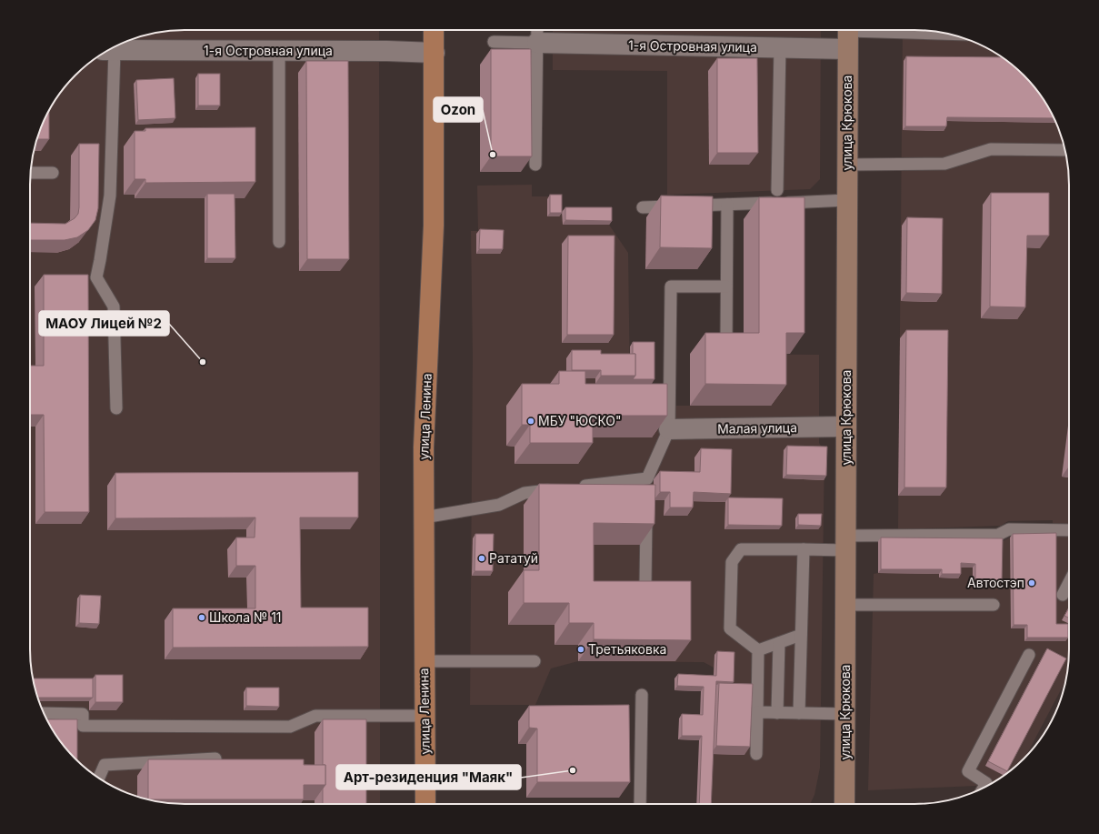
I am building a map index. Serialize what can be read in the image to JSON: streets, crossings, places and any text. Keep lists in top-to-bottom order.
{
  "streets": {
    "main road": ["улица Ленина"],
    "street": ["1-я Островная улица", "улица Крюкова", "Малая улица"]
  },
  "crossings": [
    ["1-я Островная улица", "улица Крюкова"],
    ["1-я Островная улица", "улица Ленина"],
    ["улица Крюкова", "Малая улица"]
  ],
  "places": [
    "Ozon",
    "МАОУ Лицей №2",
    "МБУ \"ЮСКО\"",
    "Рататуй",
    "Автостэп",
    "Школа № 11",
    "Третьяковка",
    "Арт-резиденция \"Маяк\""
  ]
}
